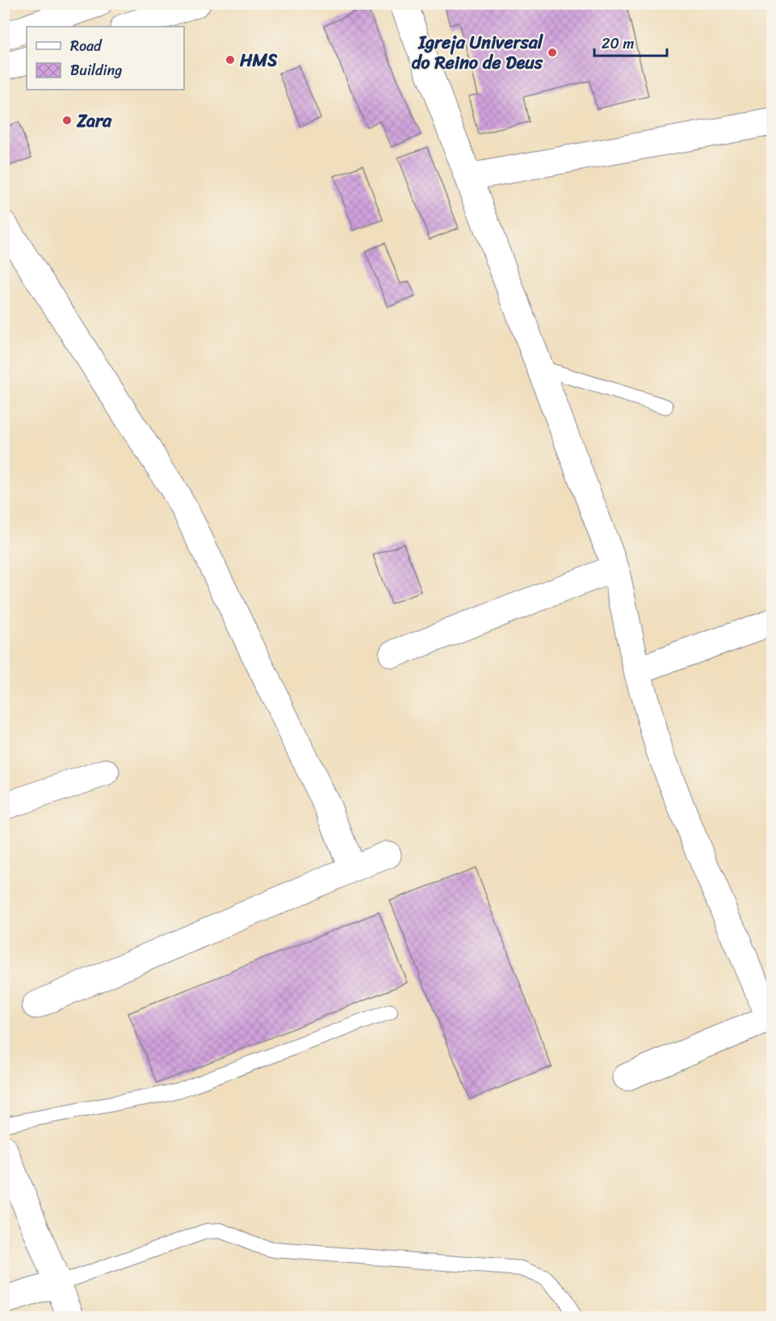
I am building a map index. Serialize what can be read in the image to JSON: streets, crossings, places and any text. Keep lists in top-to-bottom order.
{
  "places": ["Igreja Universal do Reino de Deus", "HMS", "Zara"],
  "legend": ["Road", "Building"],
  "scale_bar": "20 m"
}
